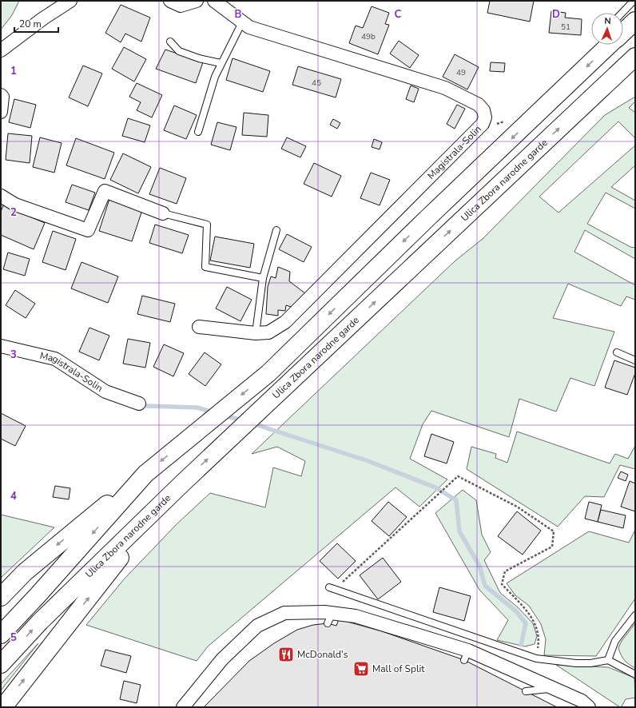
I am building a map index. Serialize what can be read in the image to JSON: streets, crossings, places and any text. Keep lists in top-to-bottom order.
{
  "streets": {
    "highway": ["Ulica Zbora narodne garde"],
    "street": ["Magistrala-Solin"]
  },
  "places": {
    "restaurant": ["McDonald's"],
    "supermarket": ["Mall of Split"]
  },
  "house_numbers": [
    "51",
    "49b",
    "49",
    "45"
  ],
  "scale_bar": "20 m",
  "north": "top",
  "grid": {
    "columns": ["B", "C", "D"],
    "rows": [
      "1",
      "2",
      "3",
      "4",
      "5"
    ]
  }
}
